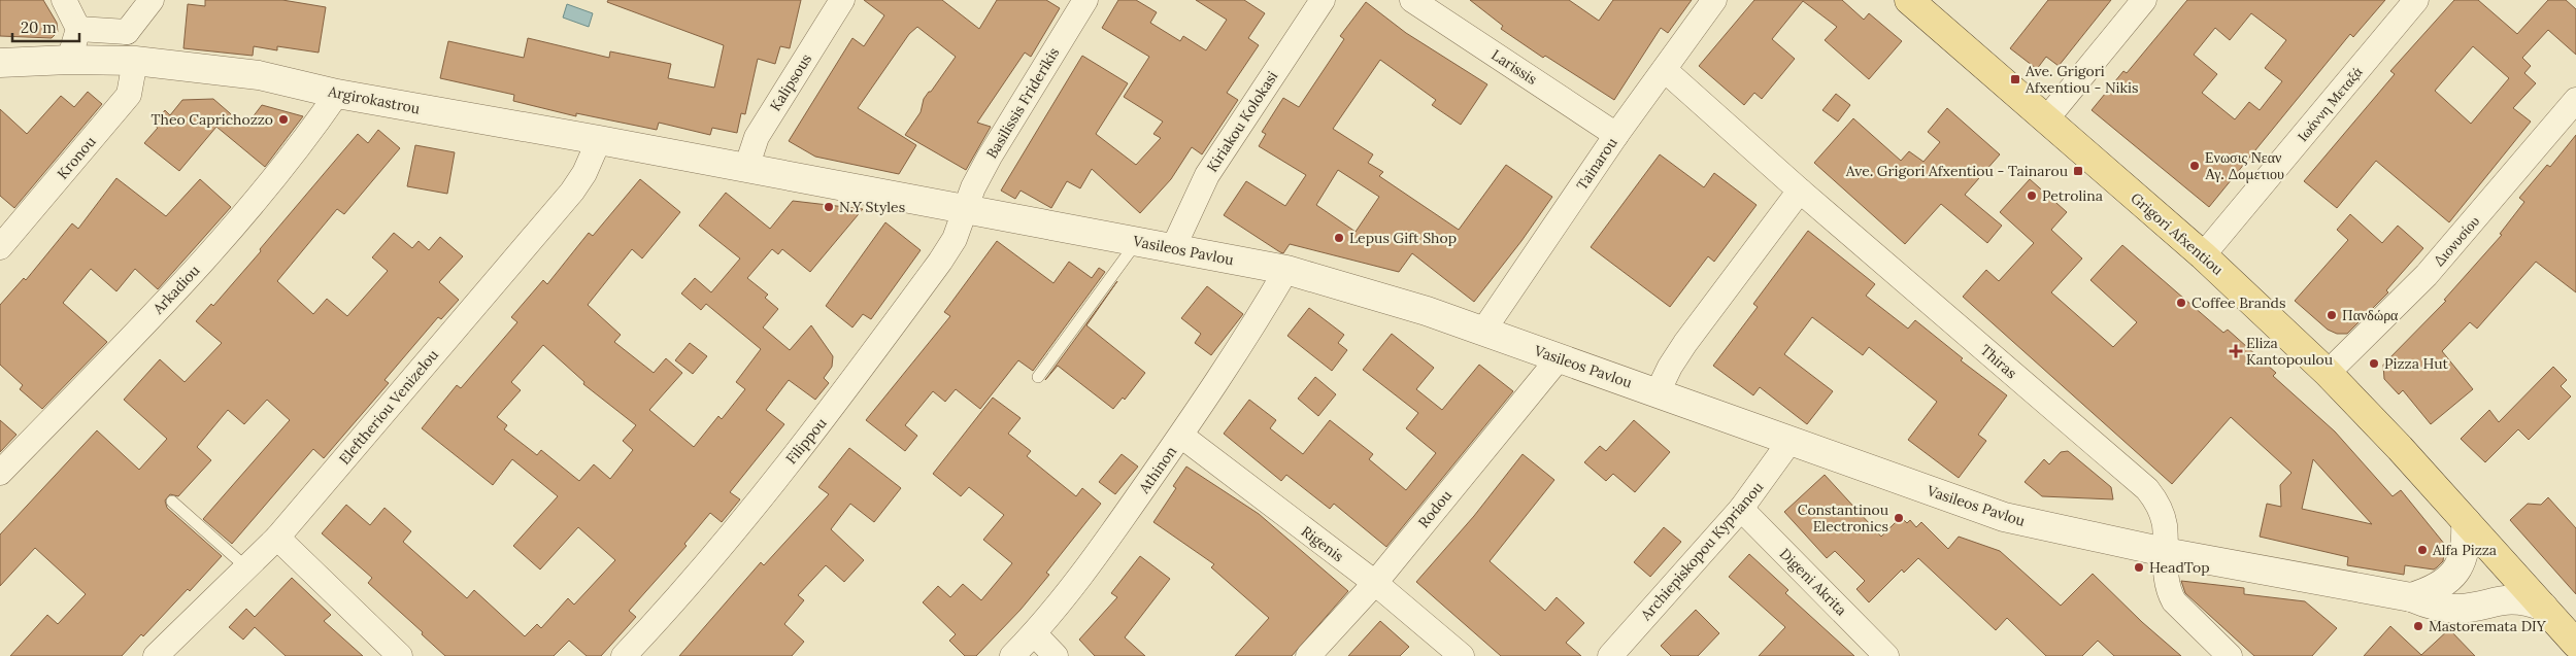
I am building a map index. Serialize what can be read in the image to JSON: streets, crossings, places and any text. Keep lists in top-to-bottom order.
{
  "streets": {
    "main road": ["Grigori Afxentiou"],
    "street": [
      "Larissis",
      "Kalipsous",
      "Argirokastrou",
      "Basilissis Friderikis",
      "Ιωάννη Μεταξά",
      "Kiriakou Kolokasi",
      "Kronou",
      "Tainarou",
      "Διονυσίου",
      "Vasileos Pavlou",
      "Arkadiou",
      "Thiras",
      "Eleftheriou Venizelou",
      "Filippou",
      "Athinon",
      "Rodou",
      "Rigenis",
      "Archiepiskopou Kyprianou",
      "Digeni Akrita"
    ]
  },
  "crossings": [
    ["Larissis", "Tainarou"],
    ["Kalipsous", "Argirokastrou"],
    ["Kalipsous", "Vasileos Pavlou"],
    ["Argirokastrou", "Kronou"],
    ["Argirokastrou", "Vasileos Pavlou"],
    ["Argirokastrou", "Arkadiou"],
    ["Argirokastrou", "Eleftheriou Venizelou"],
    ["Basilissis Friderikis", "Vasileos Pavlou"],
    ["Basilissis Friderikis", "Filippou"],
    ["Ιωάννη Μεταξά", "Grigori Afxentiou"],
    ["Kiriakou Kolokasi", "Vasileos Pavlou"],
    ["Tainarou", "Vasileos Pavlou"],
    ["Tainarou", "Thiras"],
    ["Grigori Afxentiou", "Διονυσίου"],
    ["Grigori Afxentiou", "Vasileos Pavlou"],
    ["Vasileos Pavlou", "Thiras"],
    ["Vasileos Pavlou", "Filippou"],
    ["Vasileos Pavlou", "Athinon"],
    ["Vasileos Pavlou", "Rodou"],
    ["Vasileos Pavlou", "Archiepiskopou Kyprianou"],
    ["Athinon", "Rigenis"],
    ["Rodou", "Rigenis"],
    ["Archiepiskopou Kyprianou", "Digeni Akrita"]
  ],
  "places": {
    "transit": ["Ave. Grigori Afxentiou - Nikis", "Ave. Grigori Afxentiou - Tainarou"],
    "other": [
      "Theo Caprichozzo",
      "Ενωσις Νεαν Αγ. Δομετιου",
      "Petrolina",
      "N.Y Styles",
      "Lepus Gift Shop",
      "Coffee Brands",
      "Πανδώρα",
      "Pizza Hut",
      "Constantinou Electronics",
      "Alfa Pizza",
      "HeadTop",
      "Mastoremata DIY"
    ],
    "health": ["Eliza Kantopoulou"]
  },
  "scale_bar": "20 m"
}
